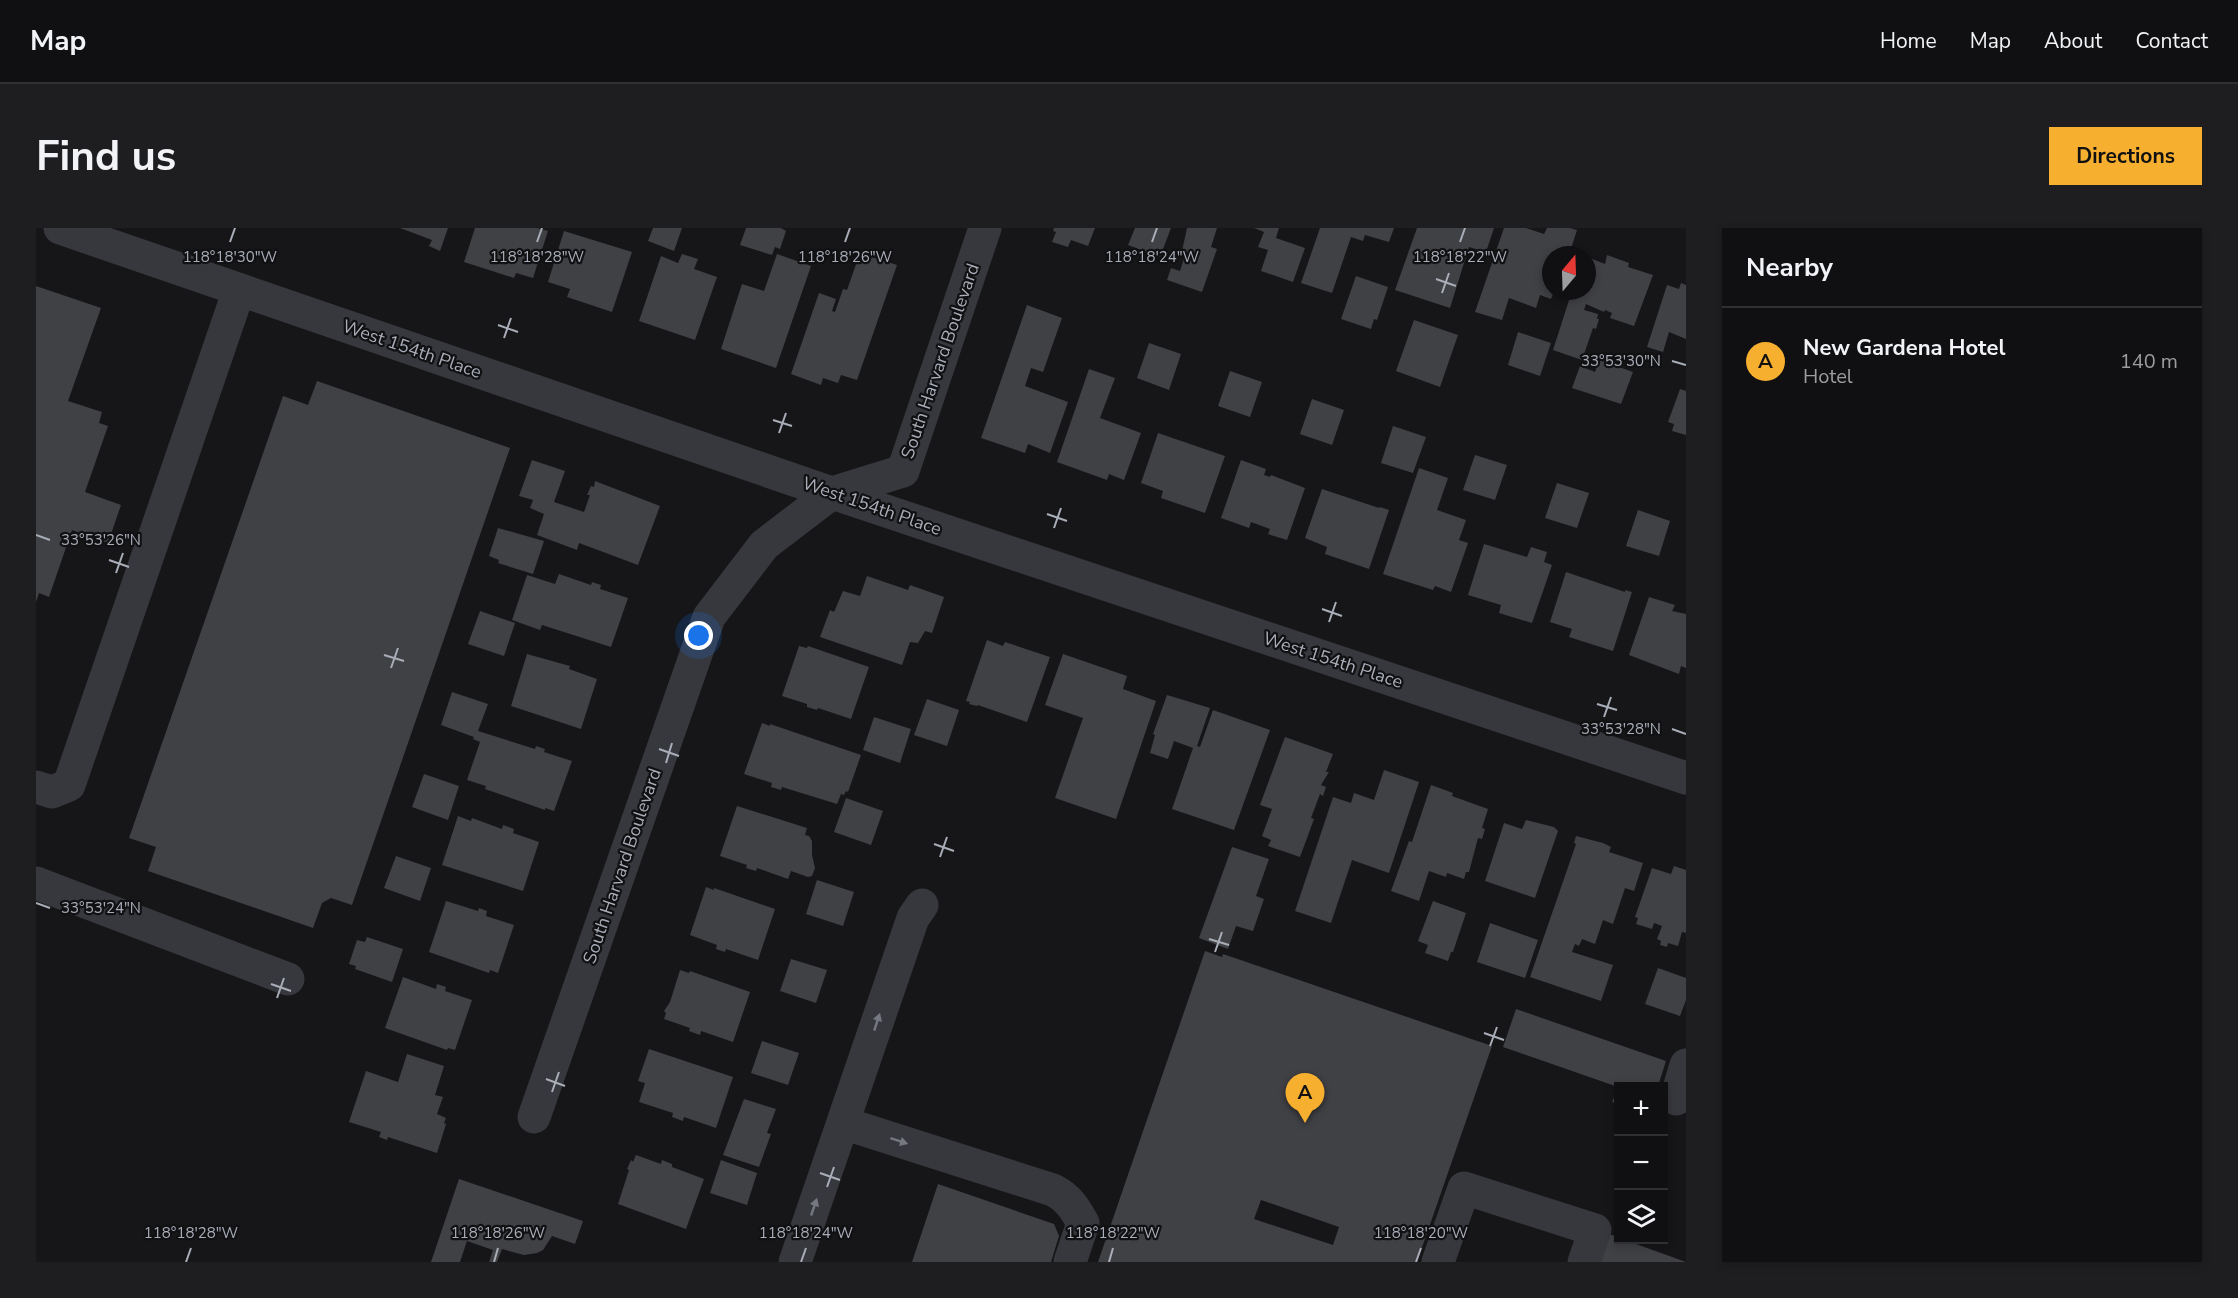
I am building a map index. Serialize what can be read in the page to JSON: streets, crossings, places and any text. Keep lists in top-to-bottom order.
{
  "streets": {
    "street": ["West 154th Place", "South Harvard Boulevard"]
  },
  "crossings": [
    ["West 154th Place", "South Harvard Boulevard"]
  ],
  "north": "top",
  "page": {
    "header": "Map",
    "nav": [
      "Home",
      "Map",
      "About",
      "Contact"
    ],
    "buttons": "Directions",
    "title": "Find us",
    "heading": "Nearby",
    "list": [
      {
        "mark": "A",
        "name": "New Gardena Hotel",
        "note": "Hotel",
        "value": "140 m"
      }
    ],
    "pins": "A",
    "map_buttons": ["+", "−"]
  },
  "coordinates": [
    "118°18'30\"W",
    "118°18'28\"W",
    "118°18'26\"W",
    "118°18'24\"W",
    "118°18'22\"W",
    "33°53'30\"N",
    "33°53'26\"N",
    "33°53'28\"N",
    "33°53'24\"N",
    "118°18'20\"W"
  ]
}
